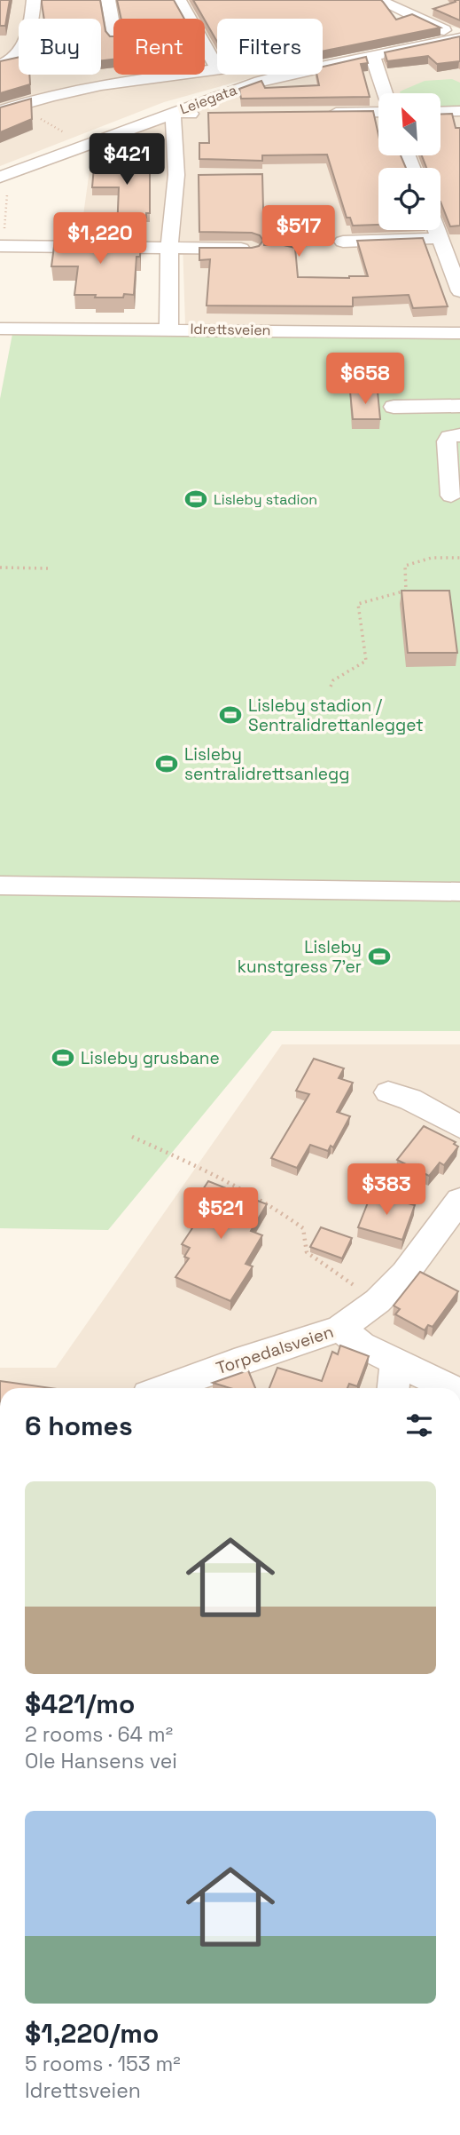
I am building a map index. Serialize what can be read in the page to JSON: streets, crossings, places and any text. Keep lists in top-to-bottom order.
{
  "streets": {
    "street": ["Leiegata", "Idrettsveien", "Torpedalsveien"]
  },
  "places": {
    "sports": [
      "Lisleby stadion",
      "Lisleby stadion / Sentralidrettanlegget",
      "Lisleby sentralidrettsanlegg",
      "Lisleby kunstgress 7'er",
      "Lisleby grusbane"
    ]
  },
  "north": "top left",
  "page": {
    "chip": ["Buy", "Rent", "Filters"],
    "price": [
      "$421",
      "$517",
      "$1,220",
      "$658",
      "$383",
      "$521"
    ],
    "heading": "6 homes",
    "list": [
      {
        "name": "$421/mo",
        "note": "2 rooms · 64 m² · Ole Hansens vei"
      },
      {
        "name": "$1,220/mo",
        "note": "5 rooms · 153 m² · Idrettsveien"
      }
    ]
  }
}
